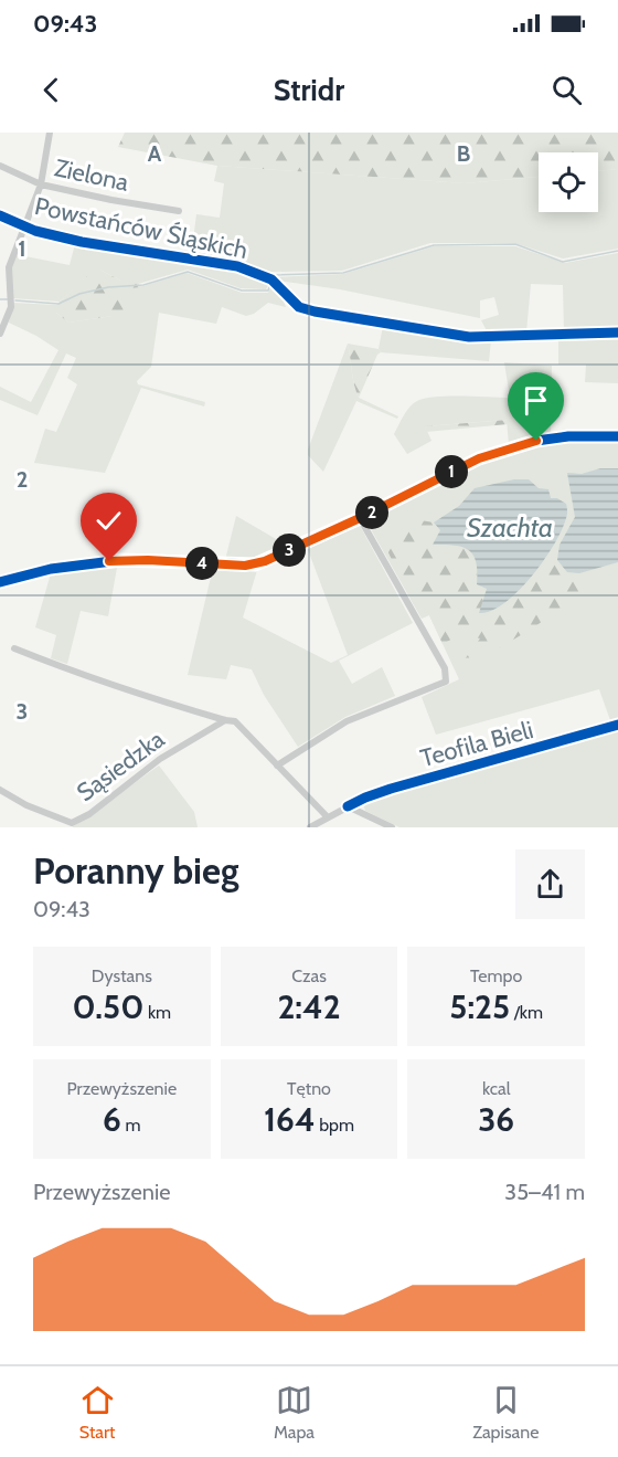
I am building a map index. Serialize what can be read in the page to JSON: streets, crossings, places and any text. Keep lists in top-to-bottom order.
{
  "streets": {
    "street": [
      "Zielona",
      "Powstańców Śląskich",
      "Teofila Bieli",
      "Sąsiedzka"
    ]
  },
  "crossings": [
    ["Teofila Bieli", "Sąsiedzka"]
  ],
  "water": ["Szachta"],
  "page": {
    "status": "09:43",
    "header": "Stridr",
    "pins": [
      "1",
      "2",
      "3",
      "4"
    ],
    "heading": ["Poranny bieg", "09:43"],
    "stats": [
      ["Dystans", "0.50 km"],
      ["Czas", "2:42"],
      ["Tempo", "5:25 /km"],
      ["Przewyższenie", "6 m"],
      ["Tętno", "164 bpm"],
      ["kcal", "36"]
    ],
    "chart": ["Przewyższenie", "35–41 m"],
    "tabs": ["Start", "Mapa", "Zapisane"]
  },
  "grid": {
    "columns": ["A", "B"],
    "rows": ["1", "2", "3"]
  }
}
